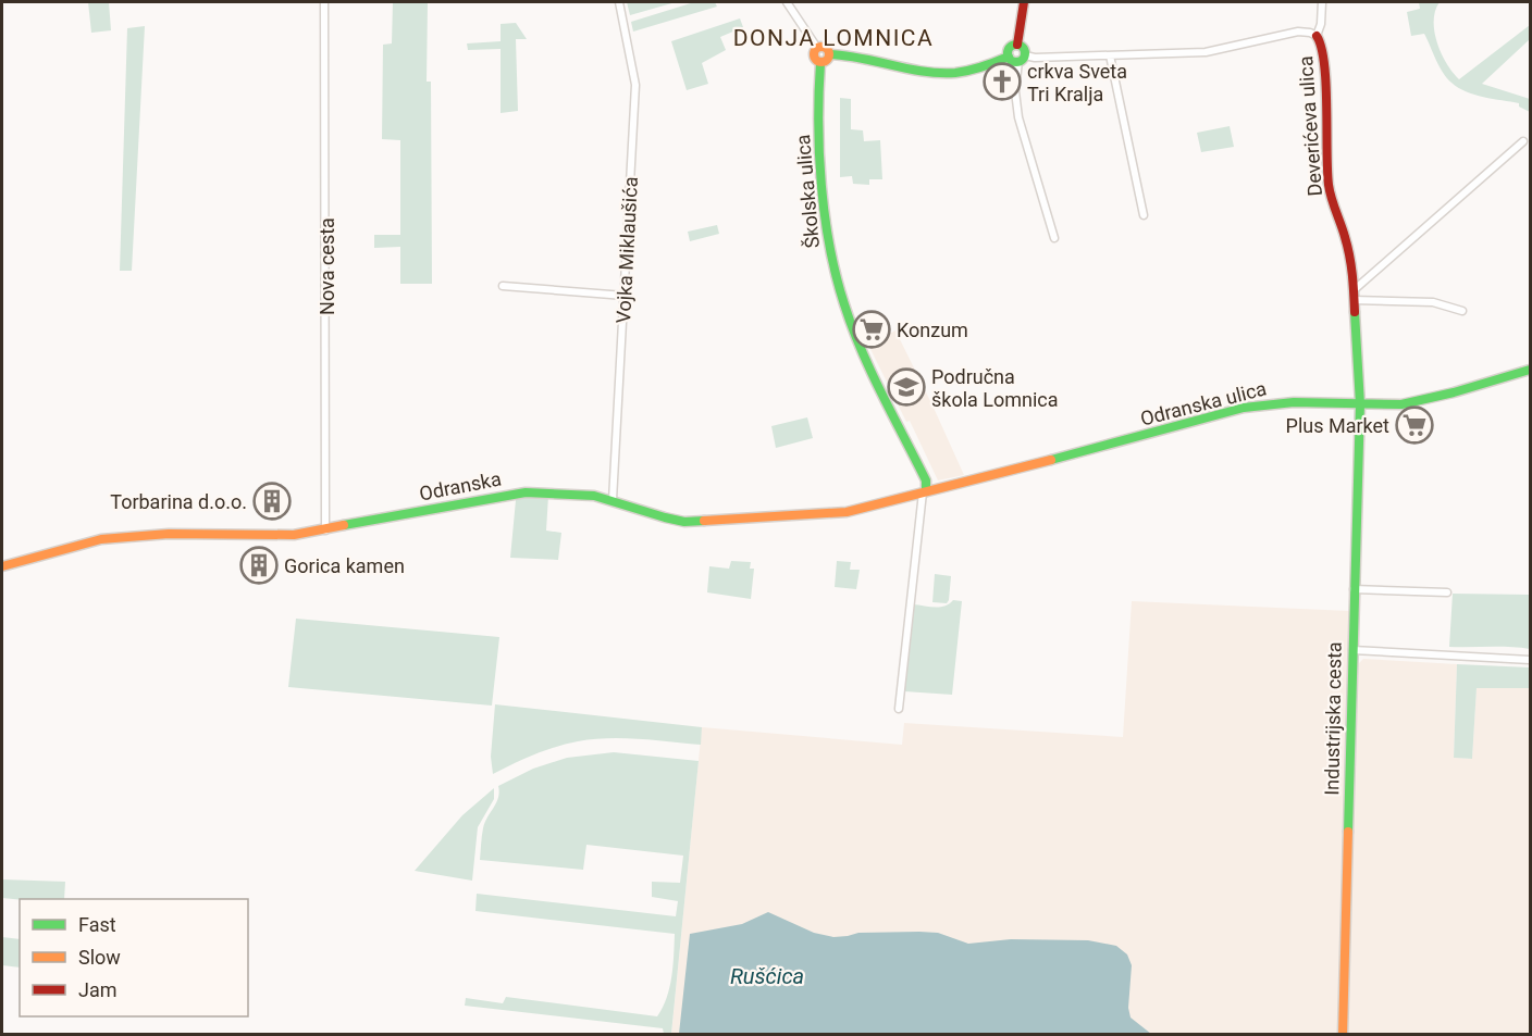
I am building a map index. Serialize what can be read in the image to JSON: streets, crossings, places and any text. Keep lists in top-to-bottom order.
{
  "streets": {
    "street": [
      "Deverićeva ulica",
      "Školska ulica",
      "Vojka Miklaušića",
      "Nova cesta",
      "Odranska ulica",
      "Odranska",
      "Industrijska cesta"
    ]
  },
  "crossings": [
    ["Deverićeva ulica", "Odranska ulica"],
    ["Deverićeva ulica", "Industrijska cesta"],
    ["Školska ulica", "Odranska ulica"],
    ["Školska ulica", "Odranska"],
    ["Vojka Miklaušića", "Odranska"],
    ["Nova cesta", "Odranska"],
    ["Odranska ulica", "Odranska"],
    ["Odranska ulica", "Industrijska cesta"]
  ],
  "districts": ["DONJA LOMNICA"],
  "water": ["Rušćica"],
  "places": {
    "church": ["crkva Sveta Tri Kralja"],
    "supermarket": ["Konzum", "Plus Market"],
    "school or university": ["Područna škola Lomnica"],
    "building": ["Torbarina d.o.o.", "Gorica kamen"]
  },
  "legend": ["Fast", "Slow", "Jam"]
}
